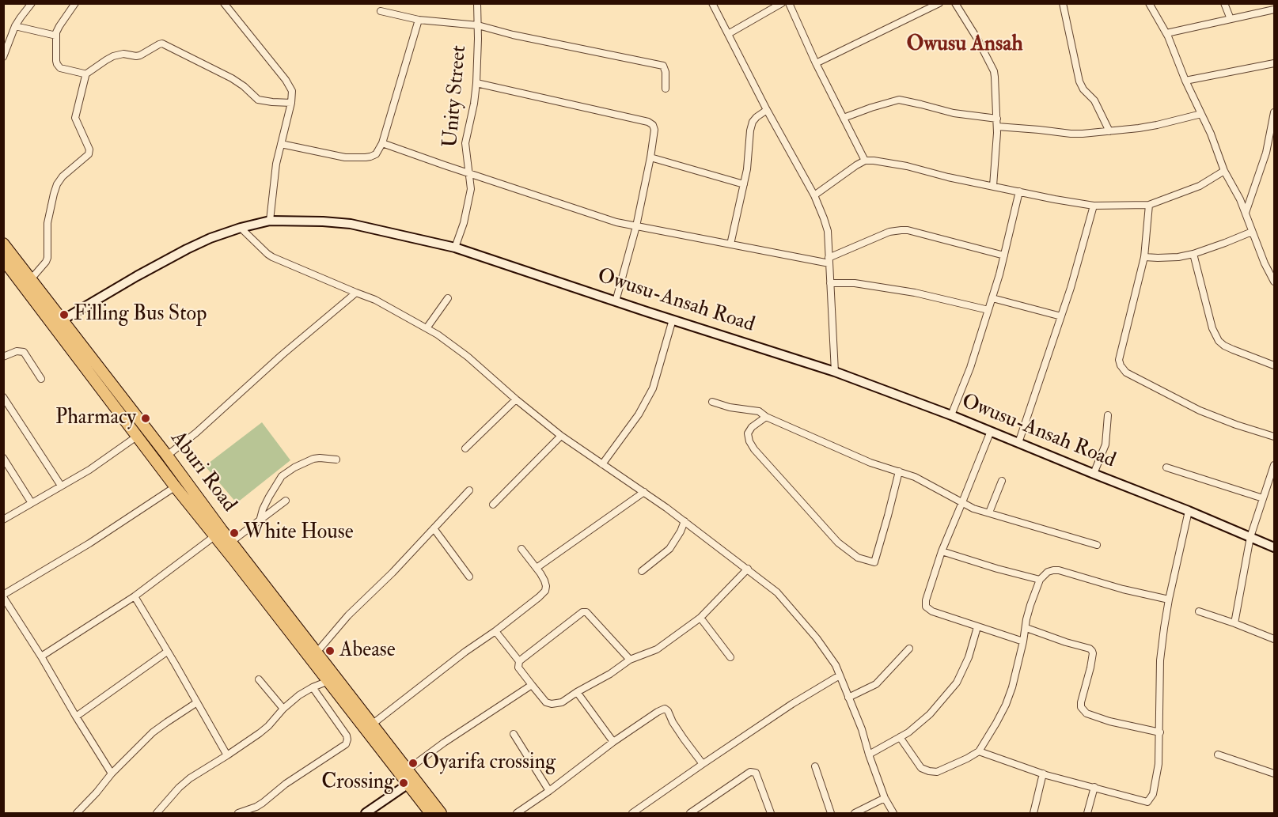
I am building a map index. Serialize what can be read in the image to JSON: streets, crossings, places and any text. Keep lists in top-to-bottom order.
{
  "streets": {
    "highway": ["Aburi Road"],
    "street": ["Unity Street", "Owusu-Ansah Road"]
  },
  "crossings": [
    ["Unity Street", "Owusu-Ansah Road"],
    ["Owusu-Ansah Road", "Aburi Road"]
  ],
  "districts": ["Owusu Ansah"],
  "places": [
    "Filling Bus Stop",
    "Pharmacy",
    "White House",
    "Abease",
    "Oyarifa crossing",
    "Crossing"
  ]
}
